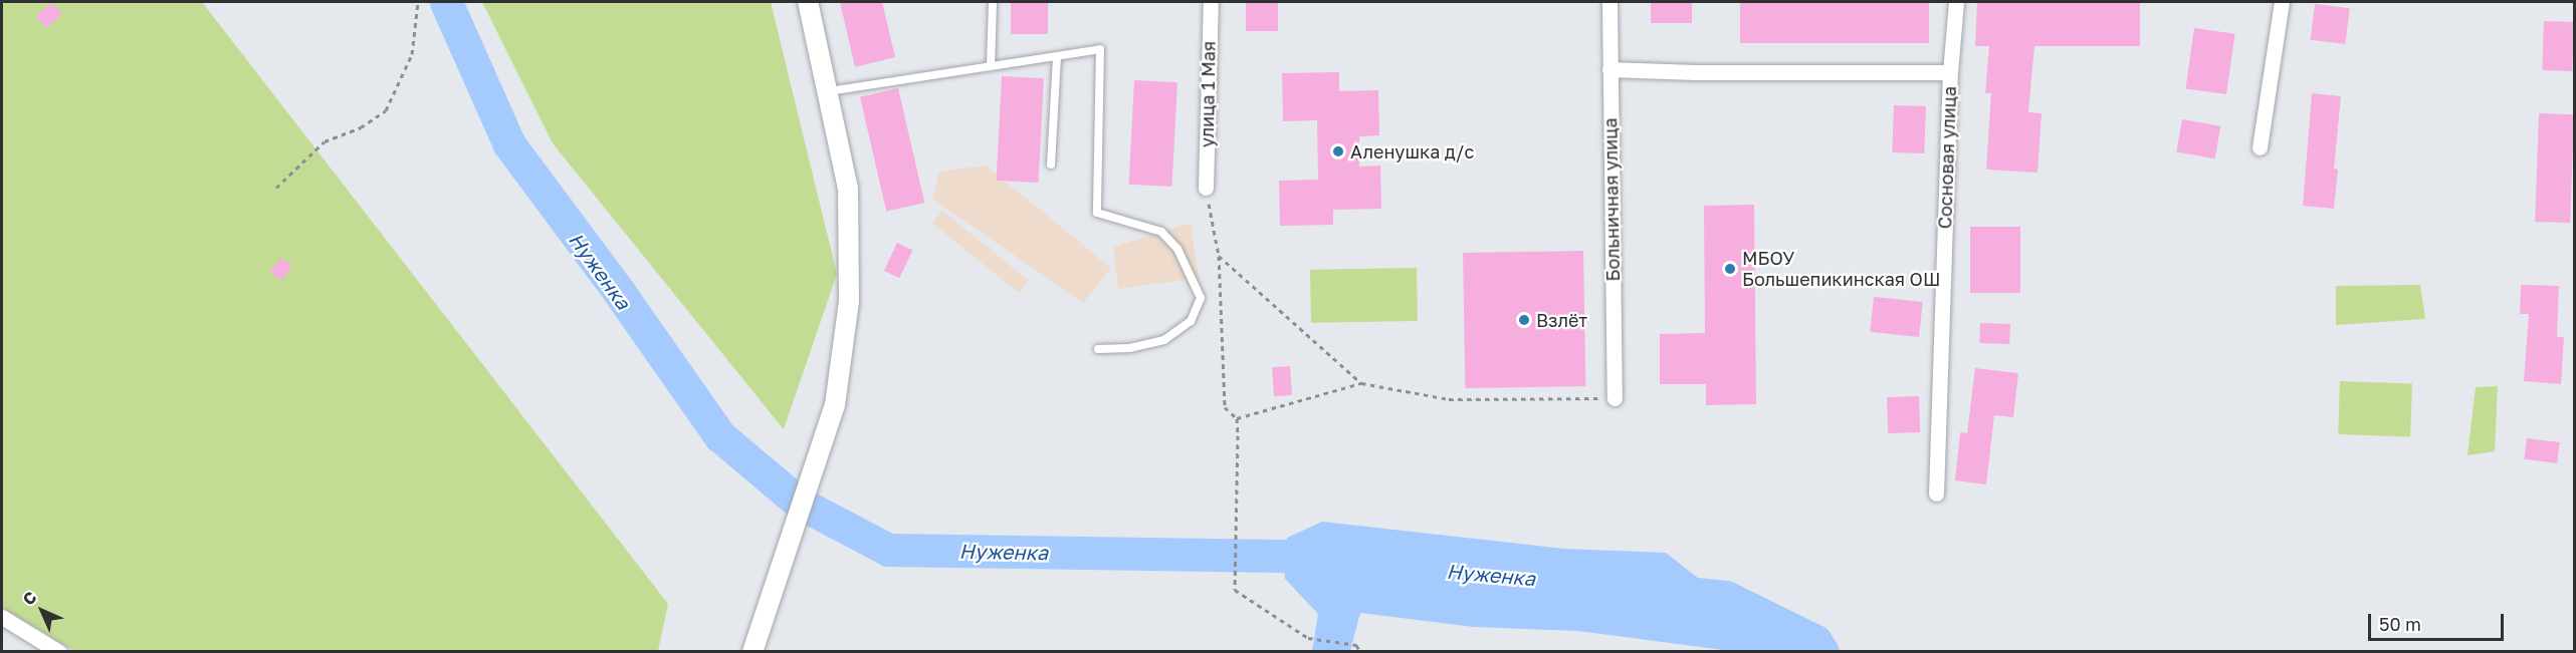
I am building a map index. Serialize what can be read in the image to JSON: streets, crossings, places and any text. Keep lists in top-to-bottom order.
{
  "streets": {
    "street": ["улица 1 Мая", "Сосновая улица", "Больничная улица"]
  },
  "water": ["Нуженка"],
  "places": ["Аленушка д/с", "МБОУ Большепикинская ОШ", "Взлёт"],
  "scale_bar": "50 m",
  "north": "top left"
}
